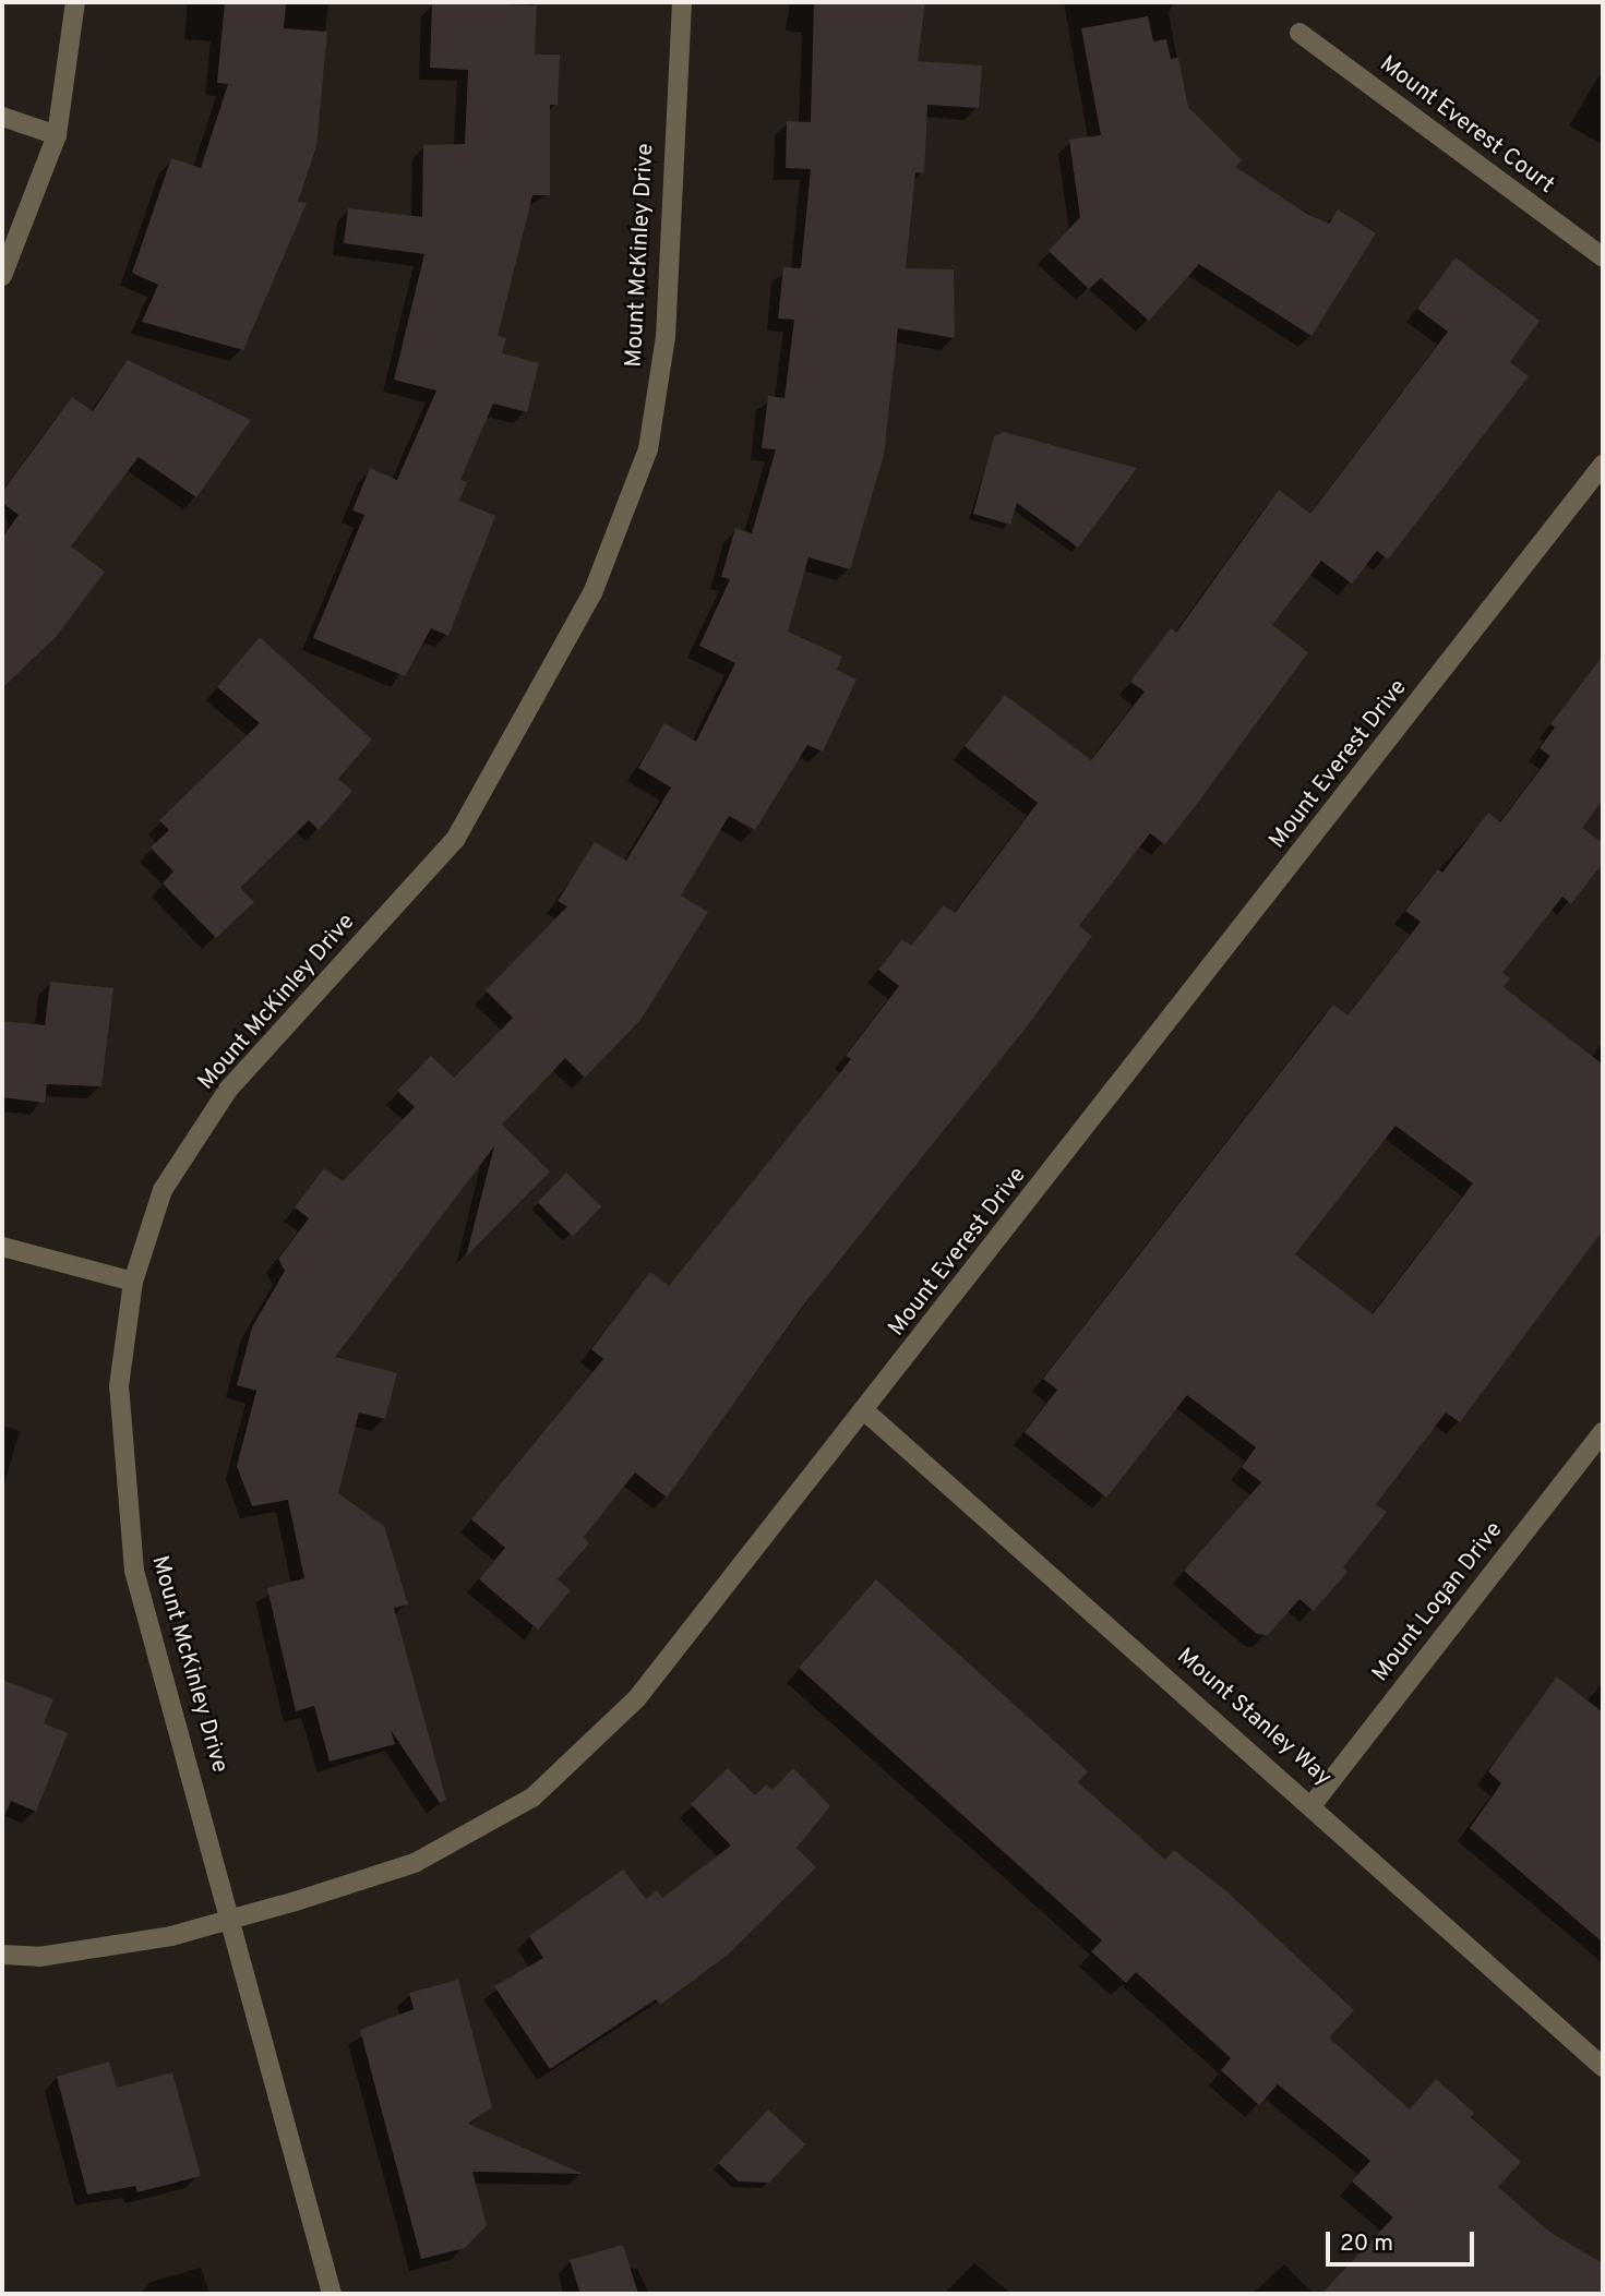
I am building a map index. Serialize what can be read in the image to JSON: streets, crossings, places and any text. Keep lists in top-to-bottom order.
{
  "streets": {
    "street": [
      "Mount Everest Court",
      "Mount McKinley Drive",
      "Mount Everest Drive",
      "Mount Logan Drive",
      "Mount Stanley Way"
    ]
  },
  "crossings": [
    ["Mount McKinley Drive", "Mount Everest Drive"],
    ["Mount Everest Drive", "Mount Stanley Way"],
    ["Mount Logan Drive", "Mount Stanley Way"]
  ],
  "scale_bar": "20 m"
}
